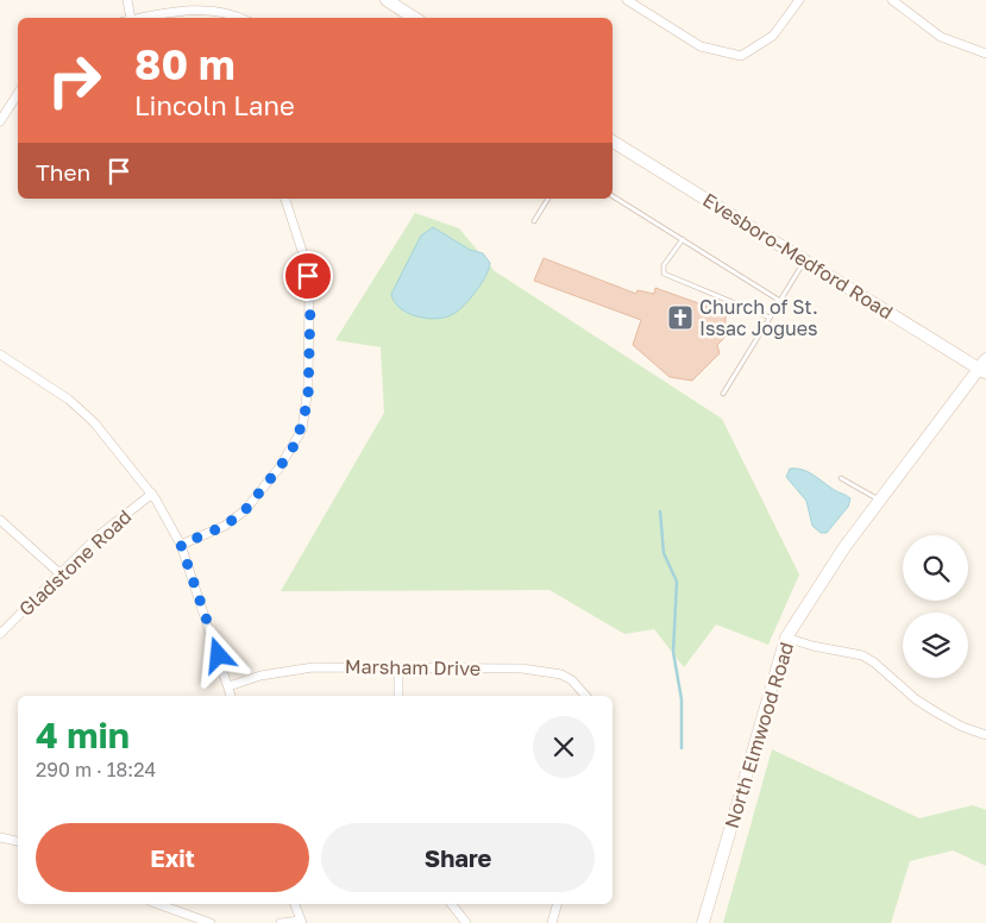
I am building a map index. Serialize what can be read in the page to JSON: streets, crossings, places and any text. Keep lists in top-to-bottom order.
{
  "streets": {
    "main road": ["Evesboro-Medford Road", "North Elmwood Road"],
    "street": ["Gladstone Road", "Marsham Drive"]
  },
  "crossings": [
    ["Evesboro-Medford Road", "North Elmwood Road"]
  ],
  "places": {
    "church": ["Church of St. Issac Jogues"]
  },
  "page": {
    "turn": ["80 m", "Lincoln Lane"],
    "then": "Then",
    "heading": ["4 min", "290 m · 18:24"],
    "buttons": ["Exit", "Share"]
  }
}
